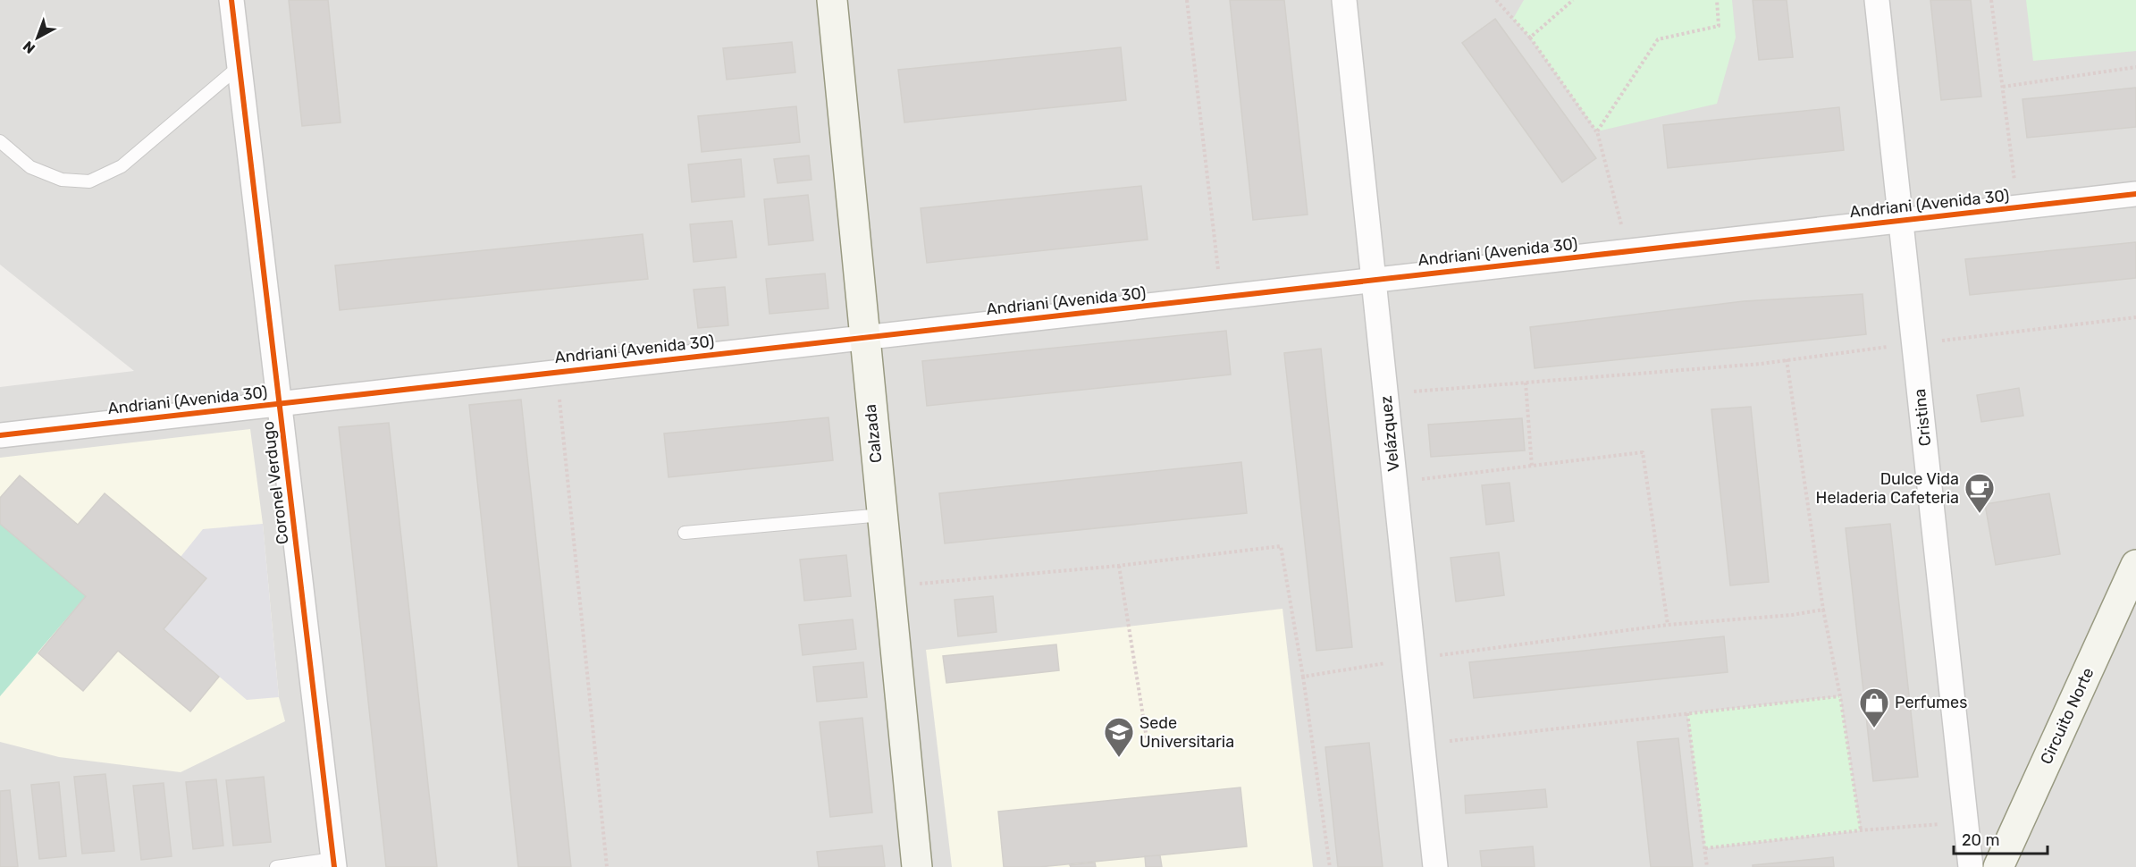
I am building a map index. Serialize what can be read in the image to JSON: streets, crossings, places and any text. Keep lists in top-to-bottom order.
{
  "streets": {
    "street": [
      "Andriani (Avenida 30)",
      "Cristina",
      "Calzada",
      "Velázquez",
      "Coronel Verdugo",
      "Circuito Norte"
    ]
  },
  "crossings": [
    ["Andriani (Avenida 30)", "Cristina"],
    ["Andriani (Avenida 30)", "Calzada"],
    ["Andriani (Avenida 30)", "Velázquez"],
    ["Andriani (Avenida 30)", "Coronel Verdugo"]
  ],
  "places": {
    "cafe": ["Dulce Vida Heladeria Cafeteria"],
    "shop": ["Perfumes"],
    "school or university": ["Sede Universitaria"]
  },
  "scale_bar": "20 m",
  "north": "bottom left"
}
